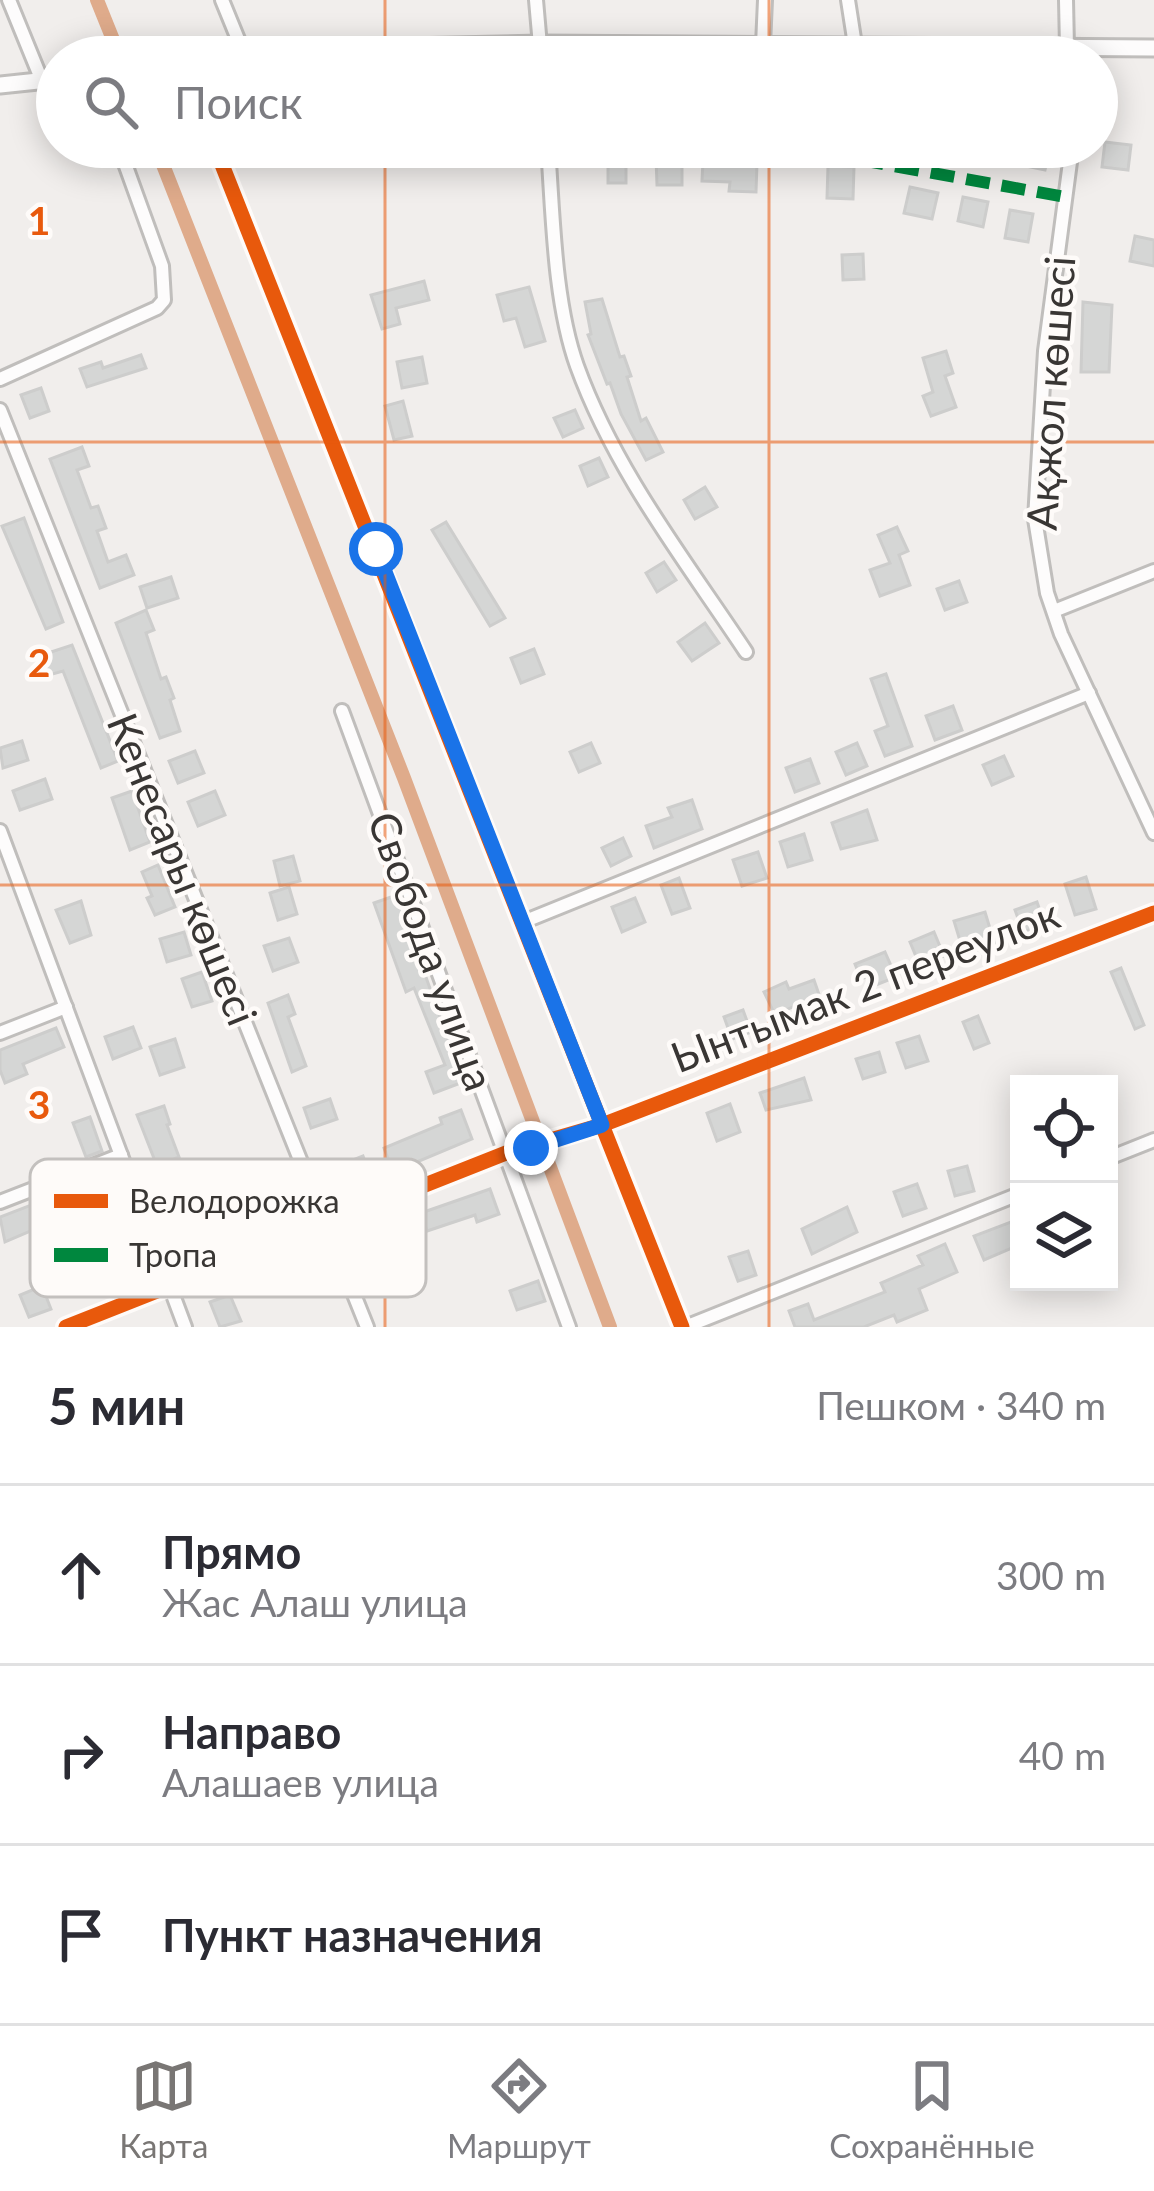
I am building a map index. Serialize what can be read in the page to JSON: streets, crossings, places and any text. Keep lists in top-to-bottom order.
{
  "streets": {
    "street": [
      "Ақжол көшесі",
      "Кенесары көшесі",
      "Свобода улица",
      "Ынтымак 2 переулок"
    ]
  },
  "crossings": [
    ["Свобода улица", "Ынтымак 2 переулок"]
  ],
  "legend": ["Велодорожка", "Тропа"],
  "page": {
    "search": "Поиск",
    "heading": ["5 мин", "Пешком · 340 m"],
    "list": [
      ["Прямо", "Жас Алаш улица", "300 m"],
      ["Направо", "Алашаев улица", "40 m"],
      "Пункт назначения"
    ],
    "nav": ["Карта", "Маршрут", "Сохранённые"]
  },
  "grid": {
    "rows": ["1", "2", "3"]
  }
}
